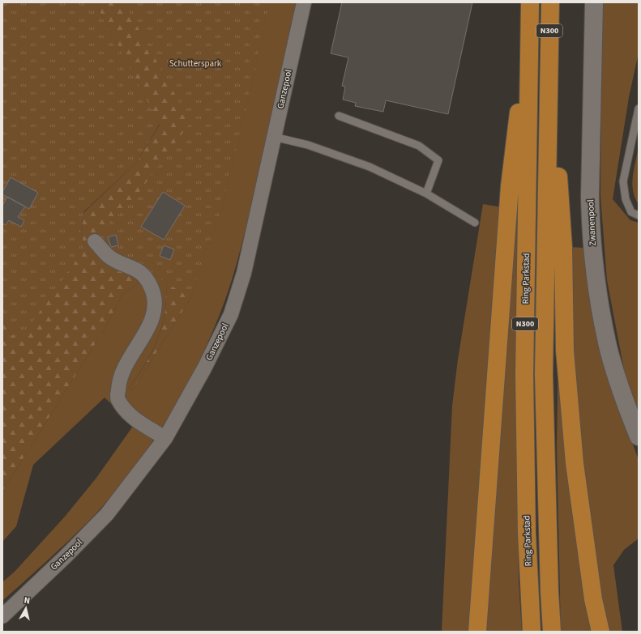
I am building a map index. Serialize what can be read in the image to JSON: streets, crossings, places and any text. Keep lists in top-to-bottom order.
{
  "streets": {
    "highway": ["N300", "Ring Parkstad"],
    "street": ["Ganzepool", "Zwanenpool"]
  },
  "crossings": [
    ["N300", "Ring Parkstad"]
  ],
  "parks": ["Schutterspark"],
  "north": "top"
}
